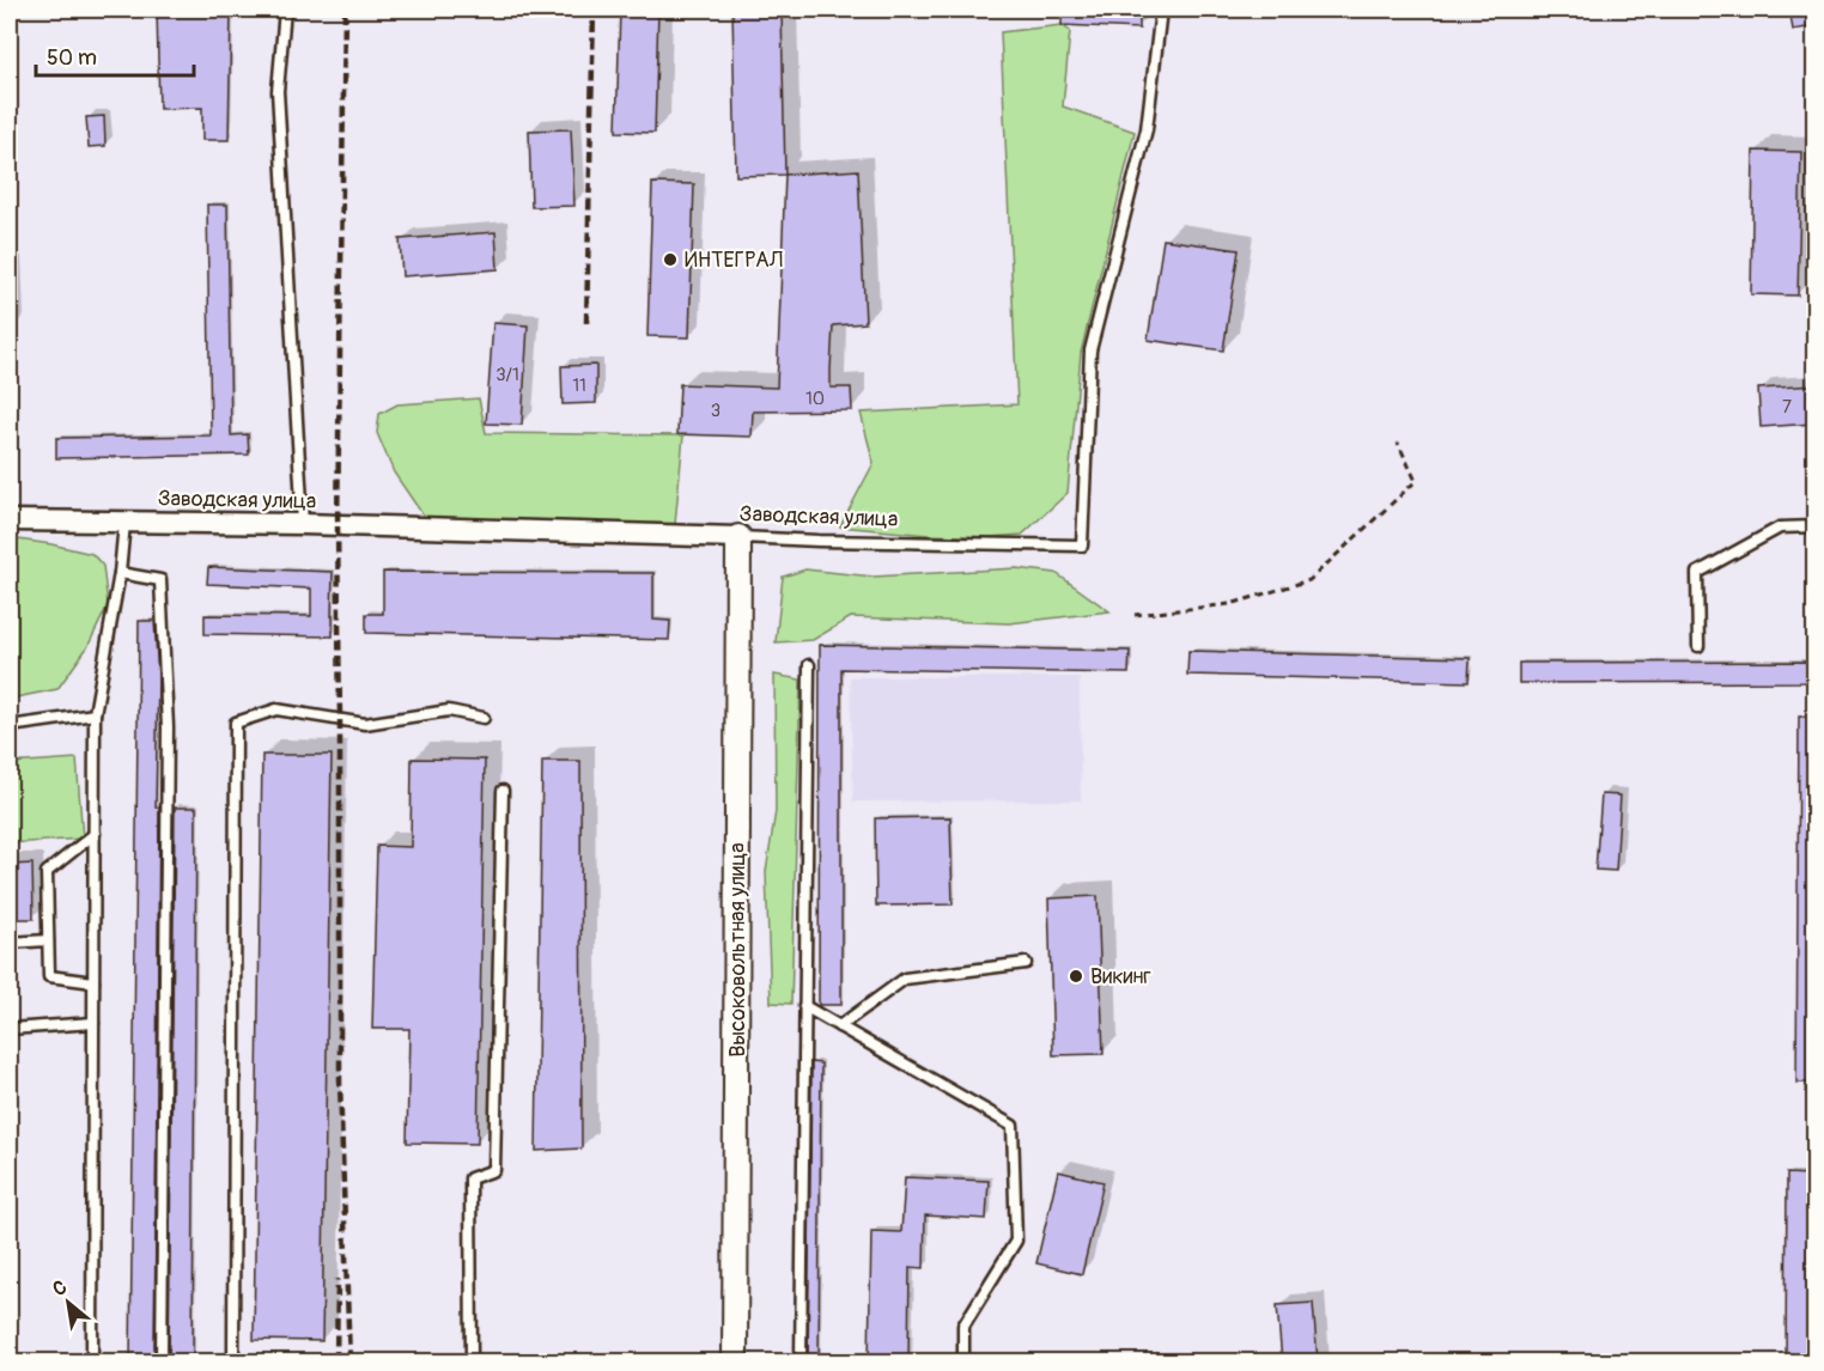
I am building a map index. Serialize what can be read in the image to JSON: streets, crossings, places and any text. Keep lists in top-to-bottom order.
{
  "streets": {
    "street": ["Заводская улица", "Высоковольтная улица"]
  },
  "crossings": [
    ["Заводская улица", "Высоковольтная улица"]
  ],
  "places": ["ИНТЕГРАЛ", "Викинг"],
  "house_numbers": [
    "3/1",
    "11",
    "10",
    "7",
    "3"
  ],
  "scale_bar": "50 m",
  "north": "top left"
}
